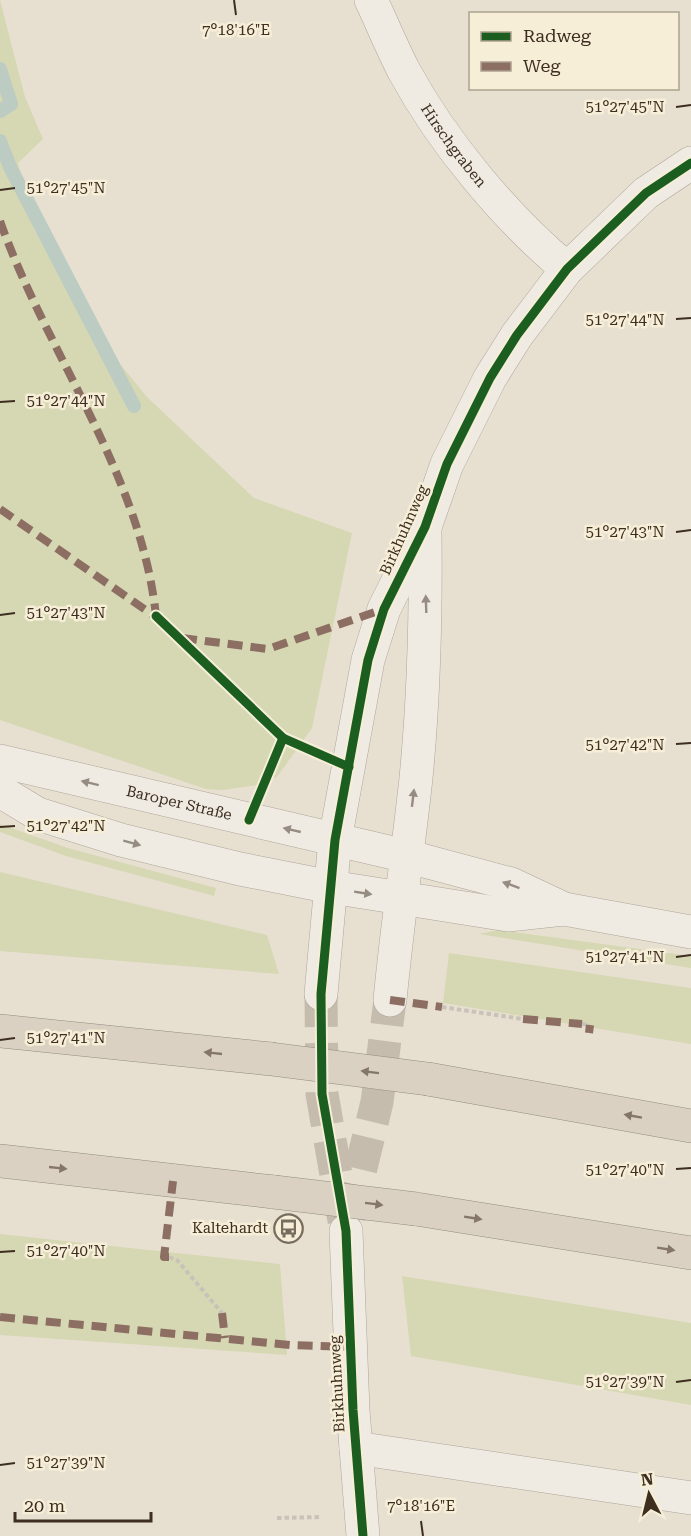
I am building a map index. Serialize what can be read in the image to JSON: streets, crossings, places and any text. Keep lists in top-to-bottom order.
{
  "streets": {
    "street": ["Hirschgraben", "Birkhuhnweg", "Baroper Straße"]
  },
  "crossings": [
    ["Hirschgraben", "Birkhuhnweg"],
    ["Birkhuhnweg", "Baroper Straße"]
  ],
  "places": {
    "bus stop": ["Kaltehardt"]
  },
  "legend": ["Radweg", "Weg"],
  "scale_bar": "20 m",
  "north": "top",
  "coordinates": [
    "7°18'16\"E",
    "51°27'45\"N",
    "51°27'44\"N",
    "51°27'43\"N",
    "51°27'42\"N",
    "51°27'41\"N",
    "51°27'40\"N",
    "51°27'39\"N"
  ]
}
